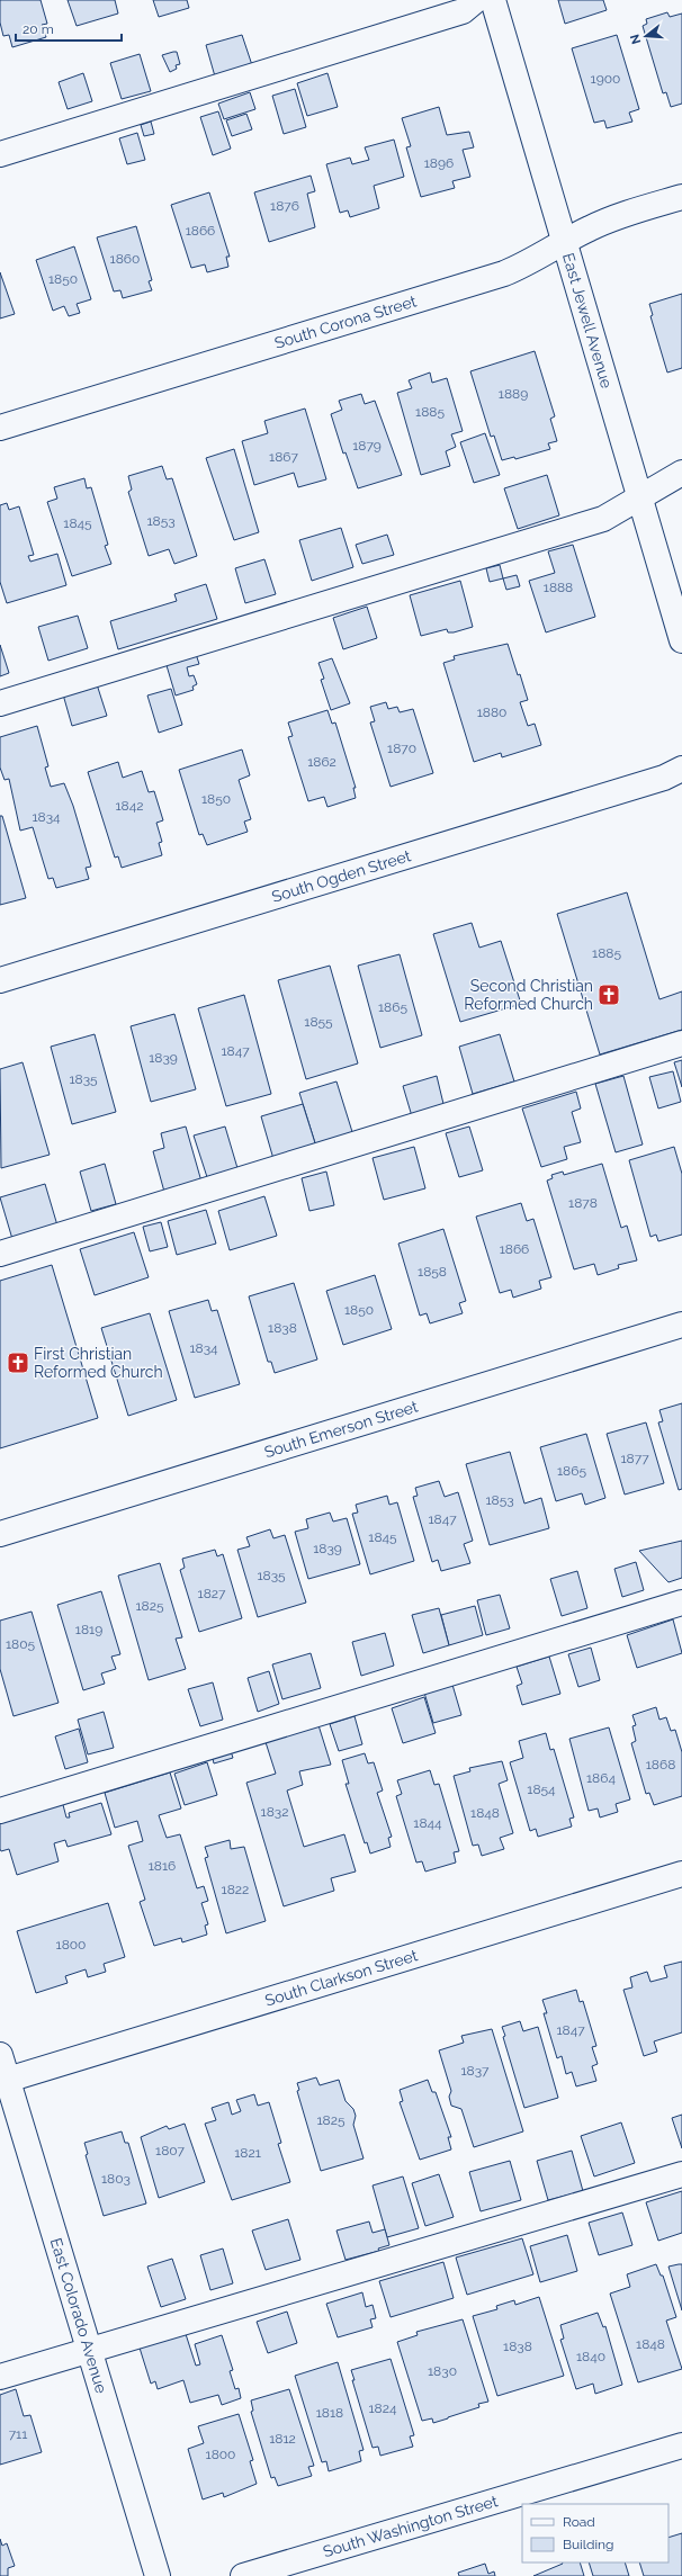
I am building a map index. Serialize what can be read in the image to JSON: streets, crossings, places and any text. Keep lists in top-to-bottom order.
{
  "streets": {
    "street": [
      "East Jewell Avenue",
      "South Corona Street",
      "South Ogden Street",
      "South Emerson Street",
      "South Clarkson Street",
      "East Colorado Avenue",
      "South Washington Street"
    ]
  },
  "crossings": [
    ["East Jewell Avenue", "South Corona Street"],
    ["South Clarkson Street", "East Colorado Avenue"]
  ],
  "places": {
    "church": ["Second Christian Reformed Church", "First Christian Reformed Church"]
  },
  "house_numbers": [
    "1900",
    "1896",
    "1876",
    "1866",
    "1860",
    "1850",
    "1889",
    "1885",
    "1879",
    "1867",
    "1853",
    "1845",
    "1888",
    "1880",
    "1870",
    "1862",
    "1850",
    "1842",
    "1834",
    "1885",
    "1865",
    "1855",
    "1847",
    "1839",
    "1835",
    "1878",
    "1866",
    "1858",
    "1850",
    "1838",
    "1834",
    "1877",
    "1865",
    "1853",
    "1847",
    "1845",
    "1839",
    "1835",
    "1827",
    "1825",
    "1819",
    "1805",
    "1868",
    "1864",
    "1854",
    "1832",
    "1848",
    "1844",
    "1816",
    "1822",
    "1800",
    "1847",
    "1837",
    "1825",
    "1807",
    "1821",
    "1803",
    "1848",
    "1838",
    "1840",
    "1830",
    "1824",
    "1818",
    "711",
    "1812",
    "1800"
  ],
  "legend": ["Road", "Building"],
  "scale_bar": "20 m",
  "north": "left"
}
